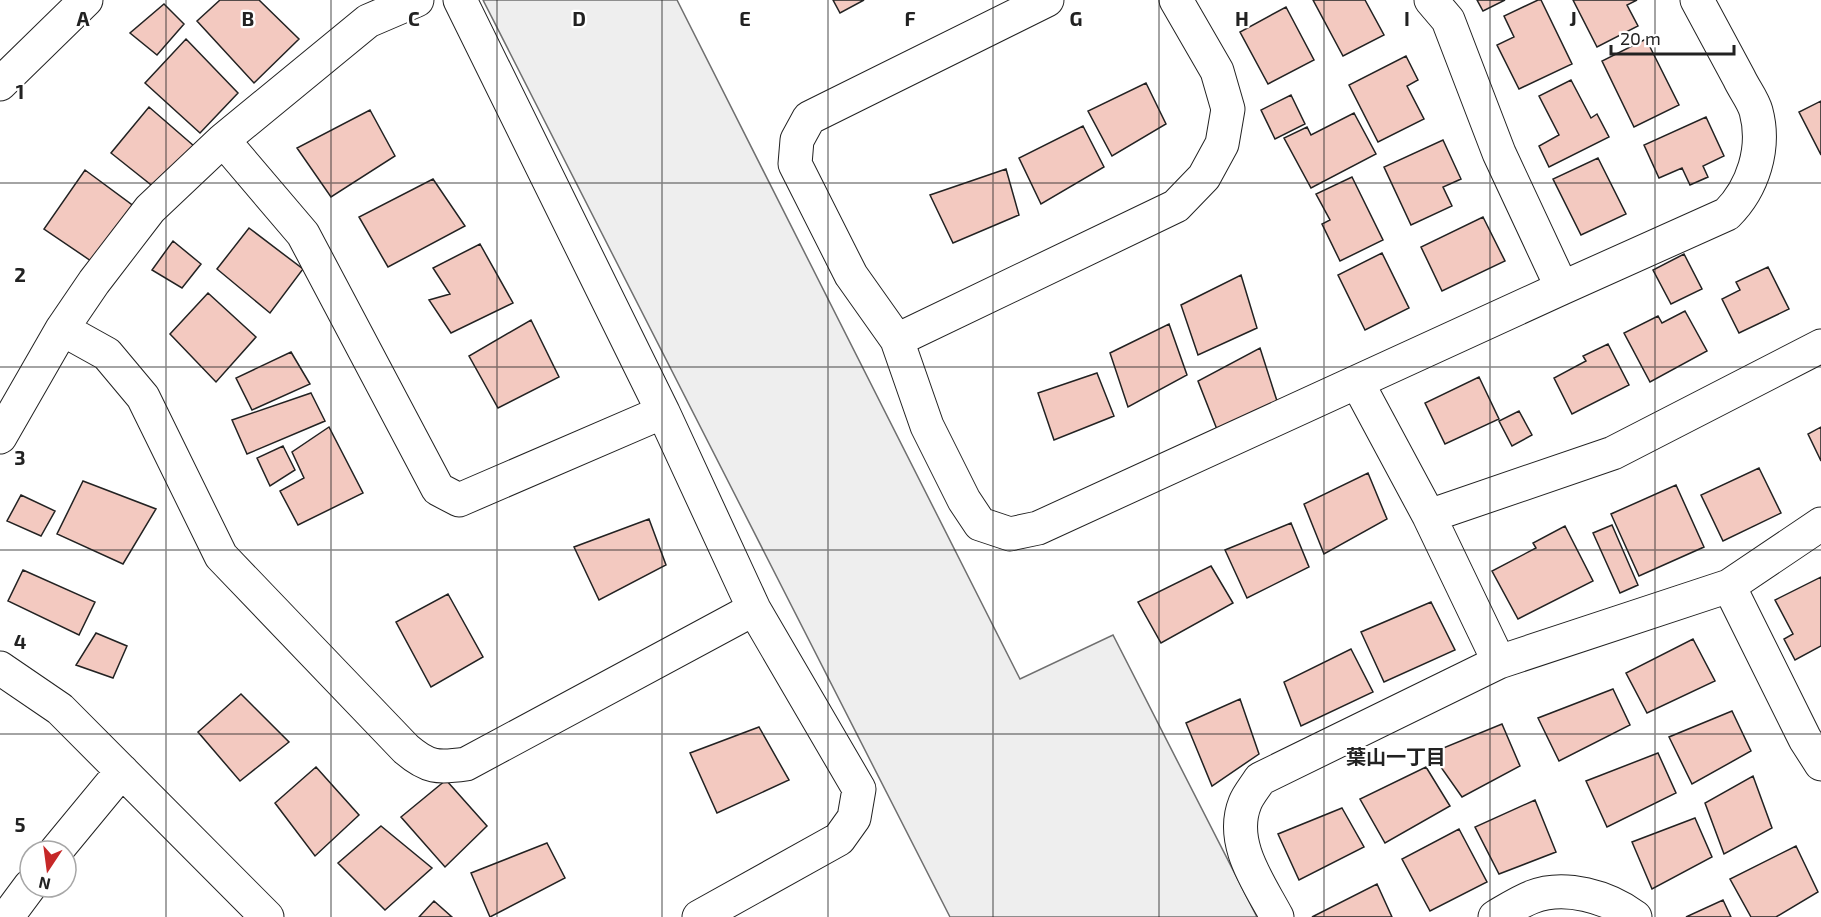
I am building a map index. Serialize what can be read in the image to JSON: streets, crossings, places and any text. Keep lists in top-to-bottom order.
{
  "districts": ["葉山一丁目"],
  "scale_bar": "20 m",
  "north": "bottom",
  "grid": {
    "columns": [
      "A",
      "B",
      "C",
      "D",
      "E",
      "F",
      "G",
      "H",
      "I",
      "J"
    ],
    "rows": [
      "1",
      "2",
      "3",
      "4",
      "5"
    ]
  }
}
